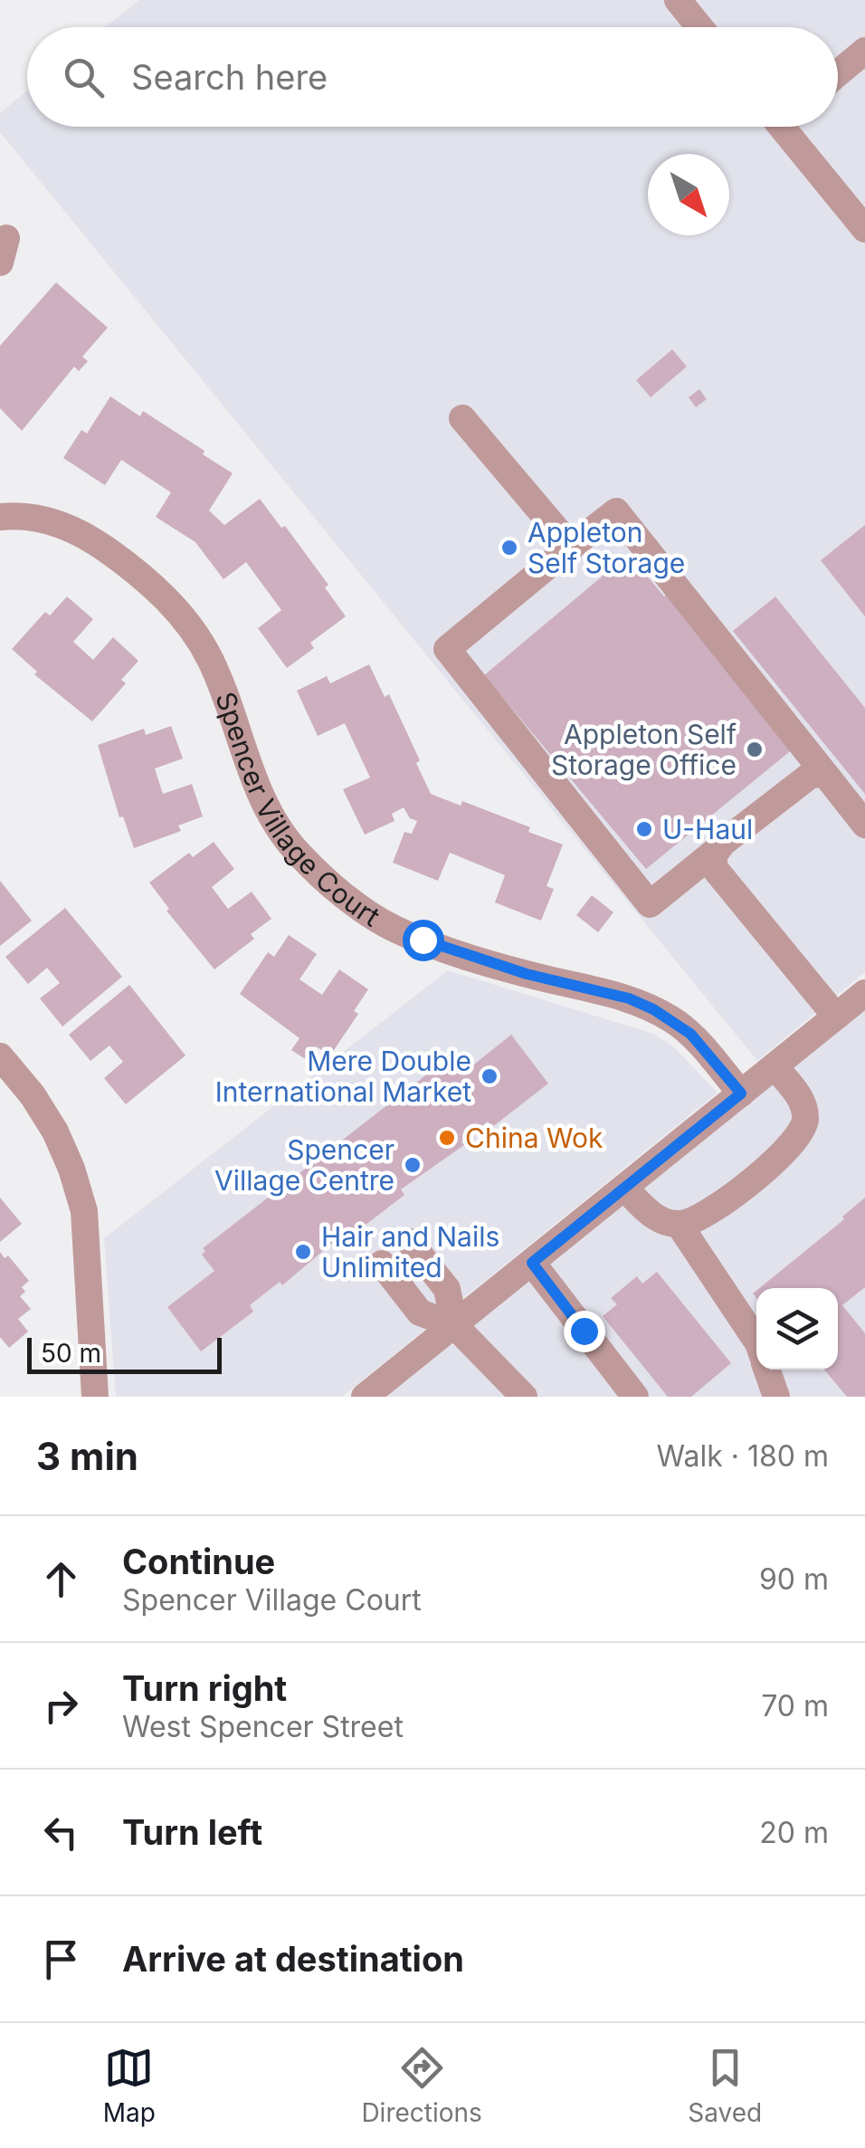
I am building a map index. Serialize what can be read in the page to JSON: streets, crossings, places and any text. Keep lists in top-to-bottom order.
{
  "streets": {
    "street": ["Spencer Village Court"]
  },
  "places": [
    "Appleton Self Storage",
    "Appleton Self Storage Office",
    "U-Haul",
    "Mere Double International Market",
    "China Wok",
    "Spencer Village Centre",
    "Hair and Nails Unlimited"
  ],
  "scale_bar": "50 m",
  "north": "bottom right",
  "page": {
    "search": "Search here",
    "scale": "50 m",
    "heading": ["3 min", "Walk · 180 m"],
    "list": [
      ["Continue", "Spencer Village Court", "90 m"],
      ["Turn right", "West Spencer Street", "70 m"],
      ["Turn left", "20 m"],
      "Arrive at destination"
    ],
    "nav": ["Map", "Directions", "Saved"]
  }
}
